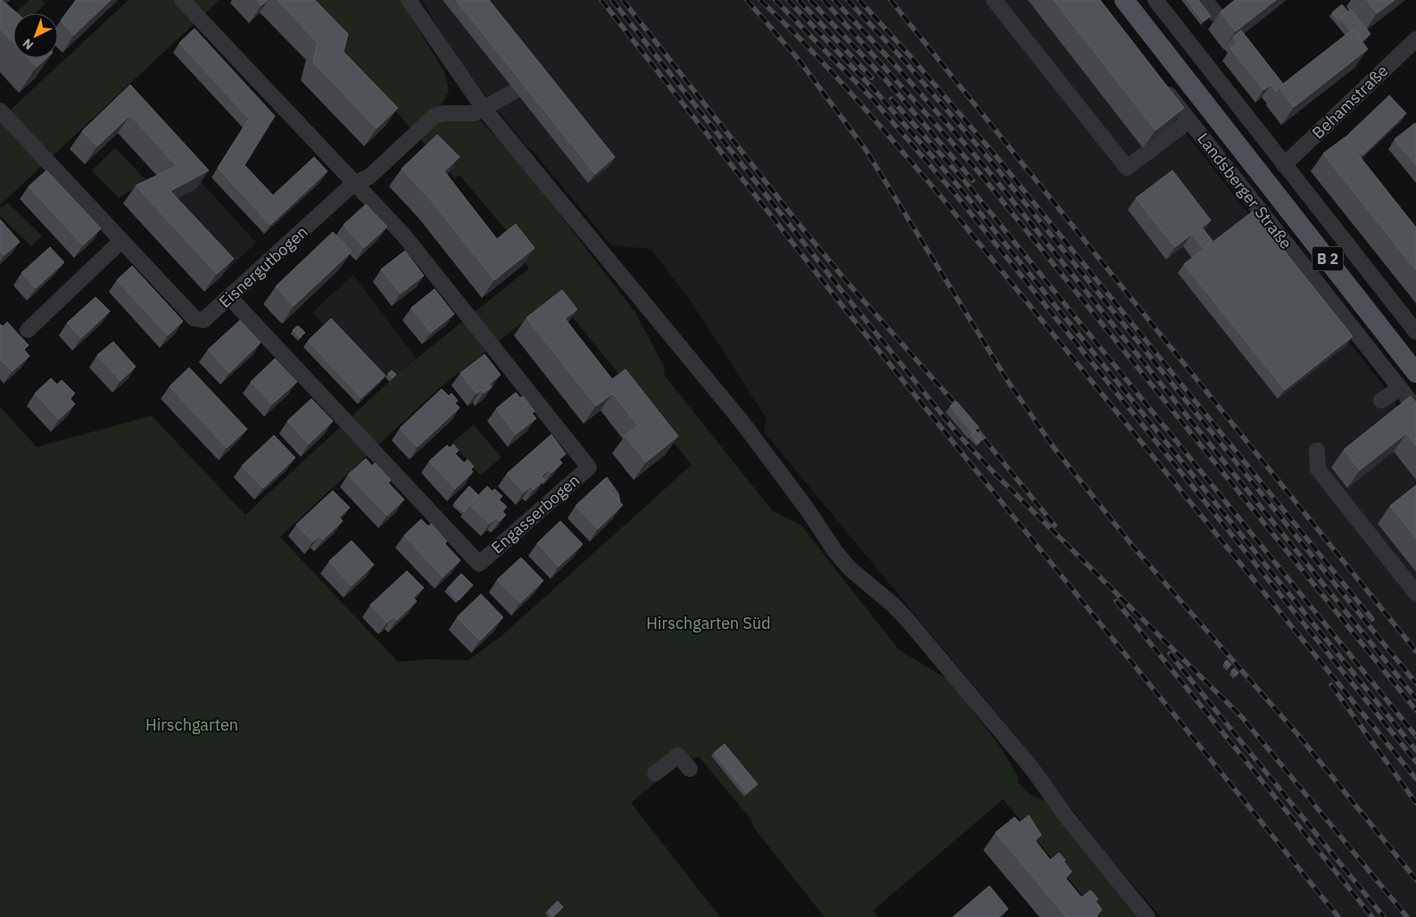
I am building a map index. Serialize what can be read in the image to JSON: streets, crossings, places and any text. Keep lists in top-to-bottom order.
{
  "streets": {
    "main road": ["Landsberger Straße", "B 2"],
    "street": ["Behamstraße", "Eisnergutbogen", "Engasserbogen"]
  },
  "crossings": [
    ["Eisnergutbogen", "Engasserbogen"]
  ],
  "parks": ["Hirschgarten Süd", "Hirschgarten"],
  "north": "bottom left"
}
